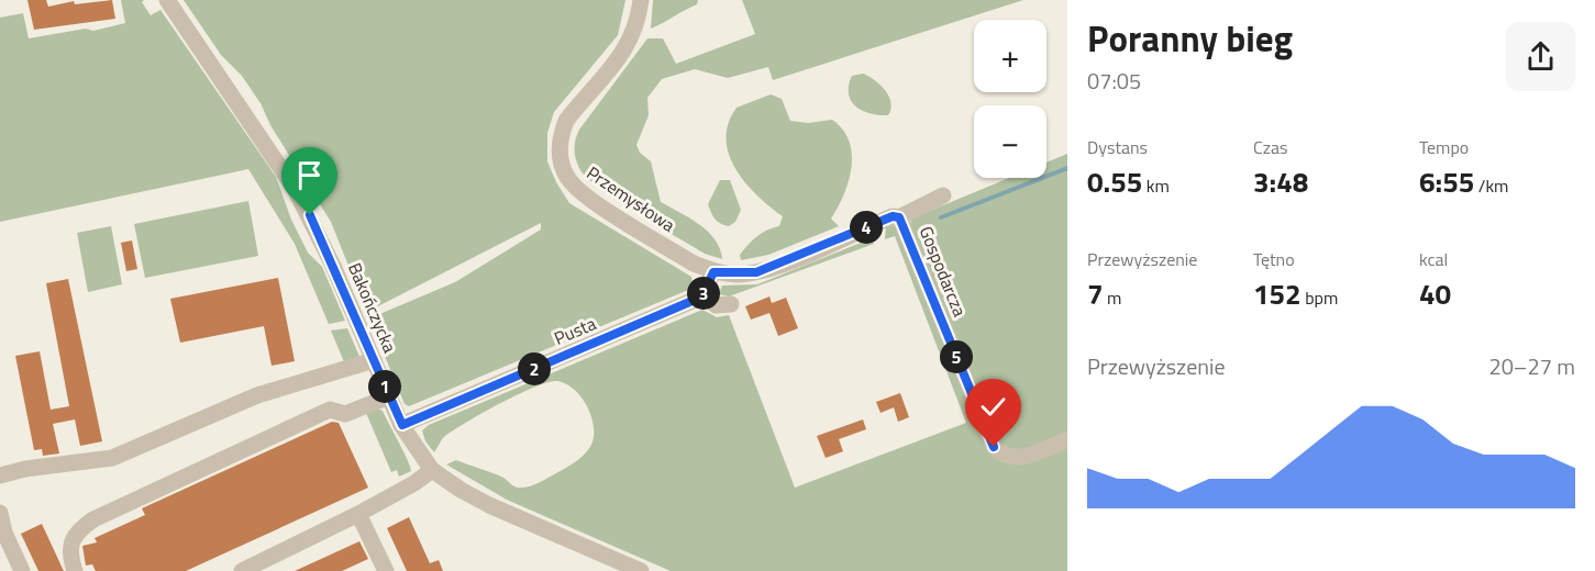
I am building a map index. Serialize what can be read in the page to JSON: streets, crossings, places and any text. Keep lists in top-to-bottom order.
{
  "streets": {
    "street": [
      "Przemysłowa",
      "Gospodarcza",
      "Bakończycka",
      "Pusta"
    ]
  },
  "crossings": [
    ["Przemysłowa", "Gospodarcza"],
    ["Bakończycka", "Pusta"]
  ],
  "page": {
    "heading": ["Poranny bieg", "07:05"],
    "map_buttons": ["+", "−"],
    "stats": [
      ["Dystans", "0.55 km"],
      ["Czas", "3:48"],
      ["Tempo", "6:55 /km"],
      ["Przewyższenie", "7 m"],
      ["Tętno", "152 bpm"],
      ["kcal", "40"]
    ],
    "pins": [
      "4",
      "3",
      "5",
      "2",
      "1"
    ],
    "chart": ["Przewyższenie", "20–27 m"]
  }
}
